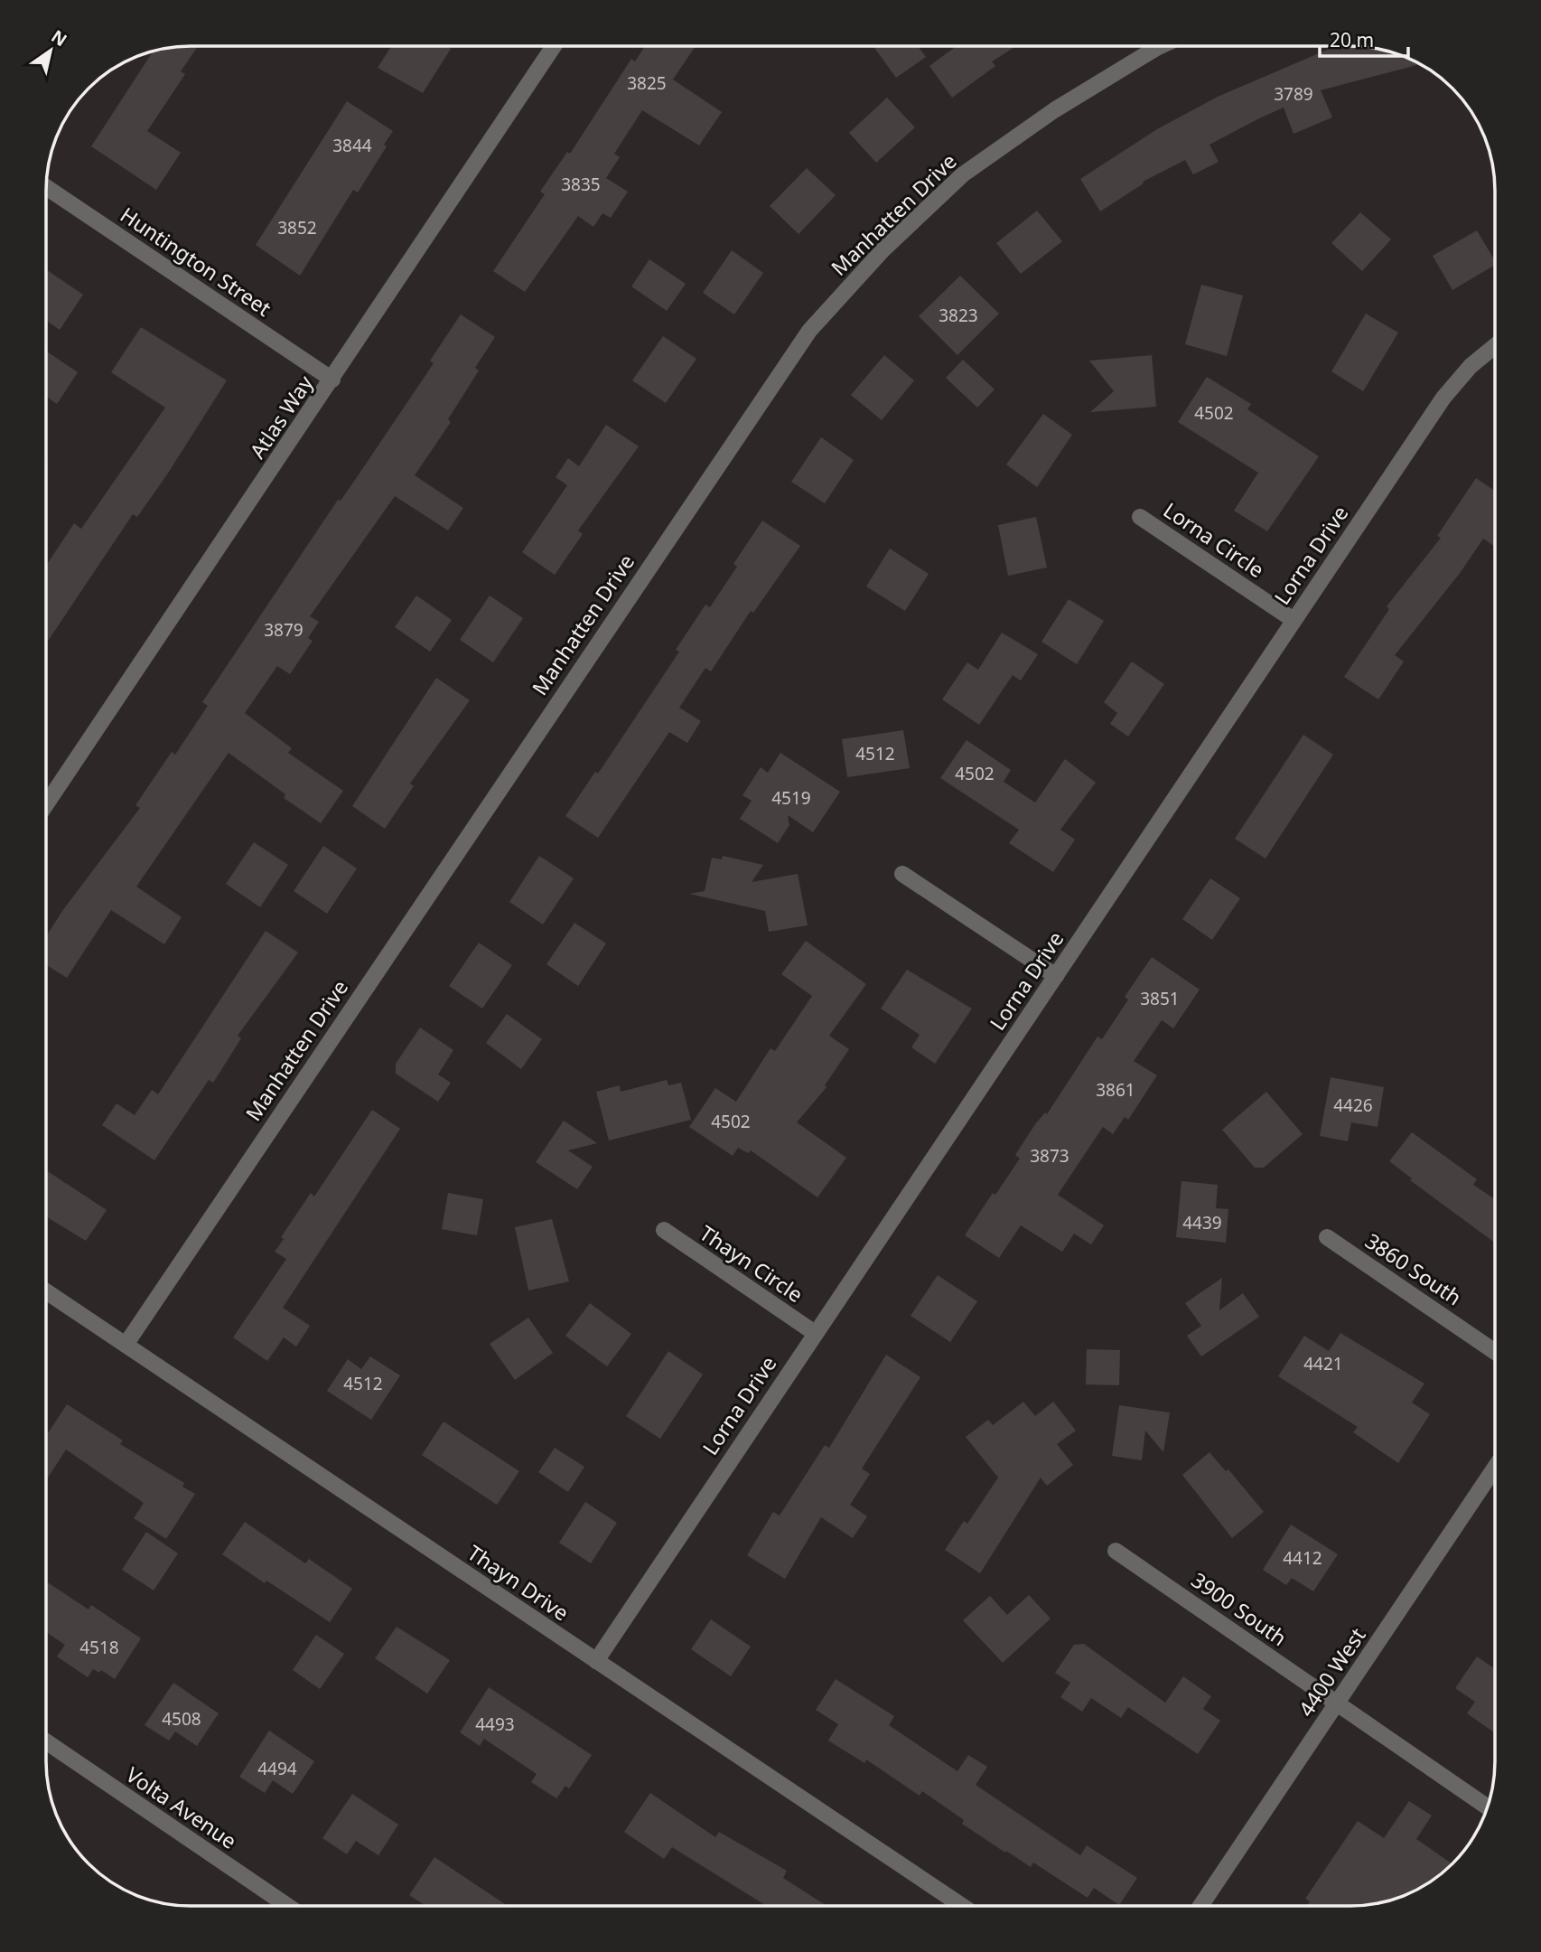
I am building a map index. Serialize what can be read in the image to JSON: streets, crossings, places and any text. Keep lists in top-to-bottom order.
{
  "streets": {
    "street": [
      "Manhatten Drive",
      "Huntington Street",
      "Atlas Way",
      "Lorna Circle",
      "Lorna Drive",
      "Thayn Circle",
      "3860 South",
      "Thayn Drive",
      "3900 South",
      "4400 West",
      "Volta Avenue"
    ]
  },
  "crossings": [
    ["Manhatten Drive", "Thayn Drive"],
    ["Huntington Street", "Atlas Way"],
    ["Lorna Circle", "Lorna Drive"],
    ["Lorna Drive", "Thayn Circle"],
    ["Lorna Drive", "Thayn Drive"],
    ["3900 South", "4400 West"]
  ],
  "house_numbers": [
    "3825",
    "3789",
    "3844",
    "3835",
    "3852",
    "3823",
    "4502",
    "3879",
    "4512",
    "4502",
    "4519",
    "3851",
    "3861",
    "4426",
    "4502",
    "3873",
    "4439",
    "4421",
    "4512",
    "4412",
    "4518",
    "4508",
    "4493",
    "4494"
  ],
  "scale_bar": "20 m",
  "north": "top right"
}
